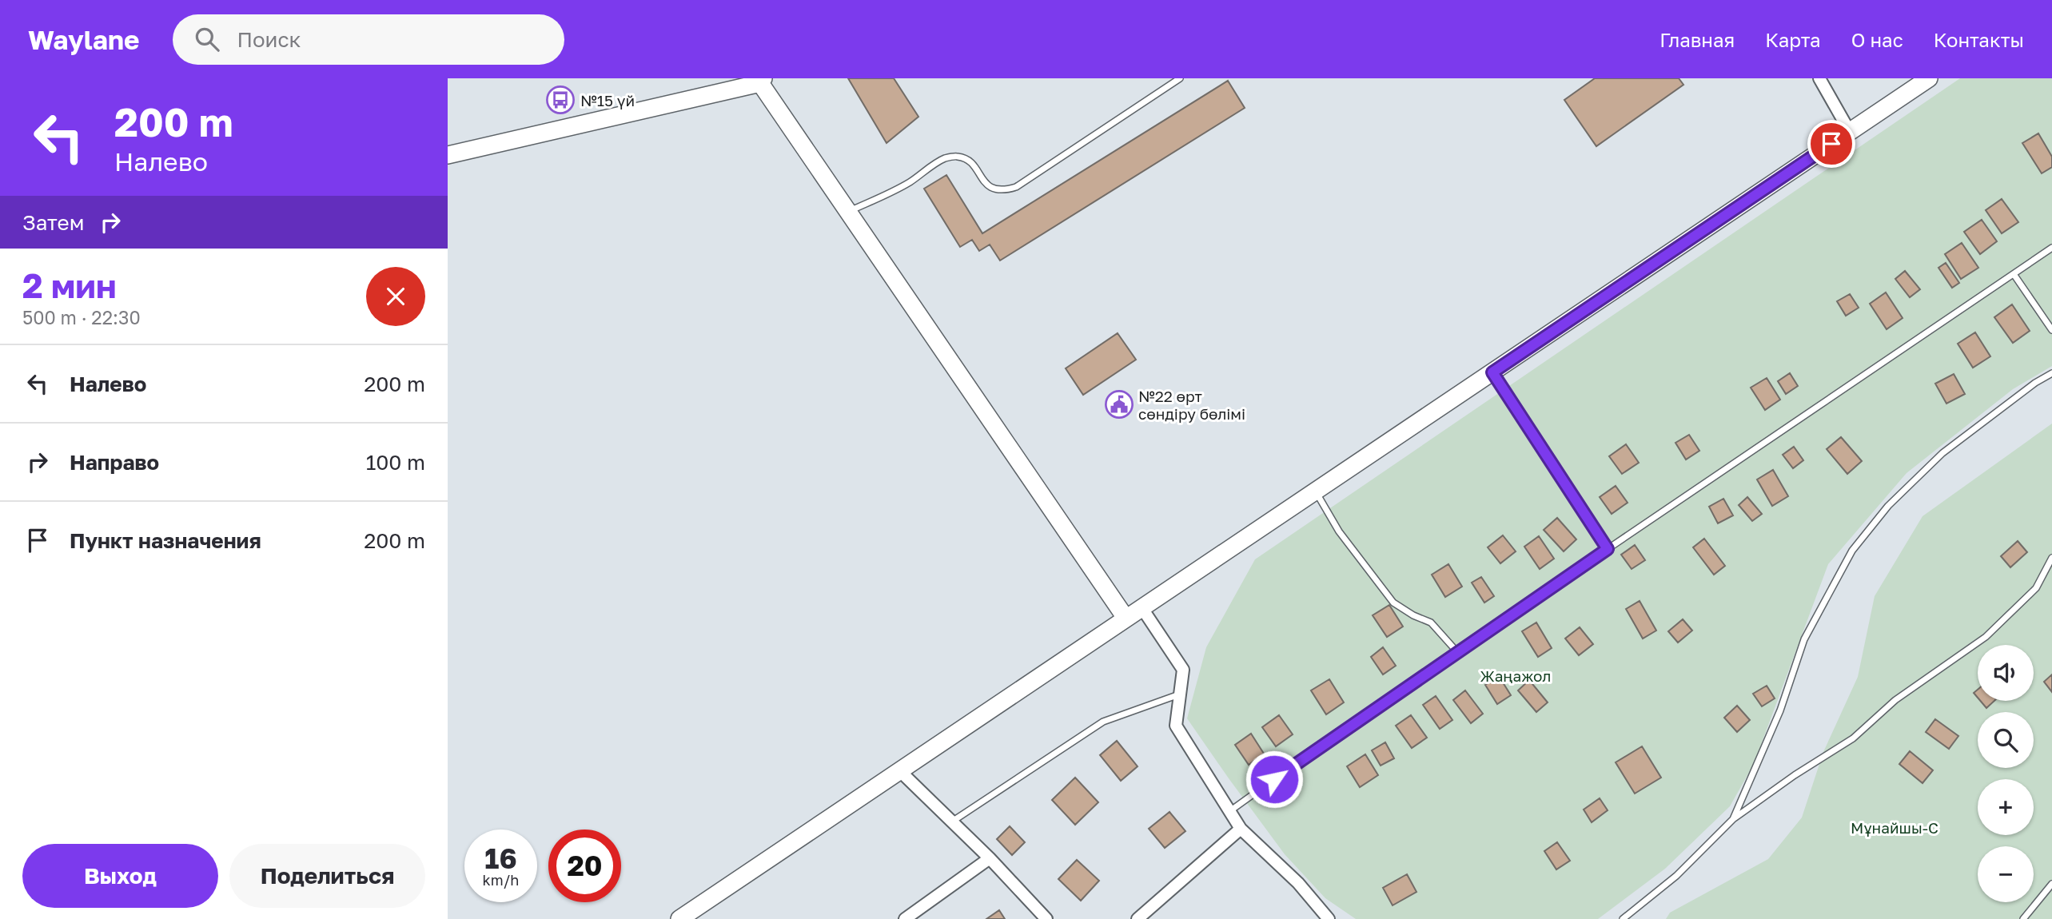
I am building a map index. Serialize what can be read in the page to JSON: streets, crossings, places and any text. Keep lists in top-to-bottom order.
{
  "parks": ["Жаңажол", "Мұнайшы-С"],
  "places": {
    "bus stop": ["№15 үй"],
    "public building": ["№22 өрт сөндіру бөлімі"]
  },
  "page": {
    "header": "Waylane",
    "search": "Поиск",
    "nav": [
      "Главная",
      "Карта",
      "О нас",
      "Контакты"
    ],
    "turn": ["200 m", "Налево"],
    "then": "Затем",
    "heading": ["2 мин", "500 m · 22:30"],
    "list": [
      {
        "name": "Налево",
        "value": "200 m"
      },
      {
        "name": "Направо",
        "value": "100 m"
      },
      {
        "name": "Пункт назначения",
        "value": "200 m"
      }
    ],
    "map_buttons": ["+", "−"],
    "speed": "16 km/h",
    "limit": "20",
    "buttons": ["Выход", "Поделиться"]
  }
}
